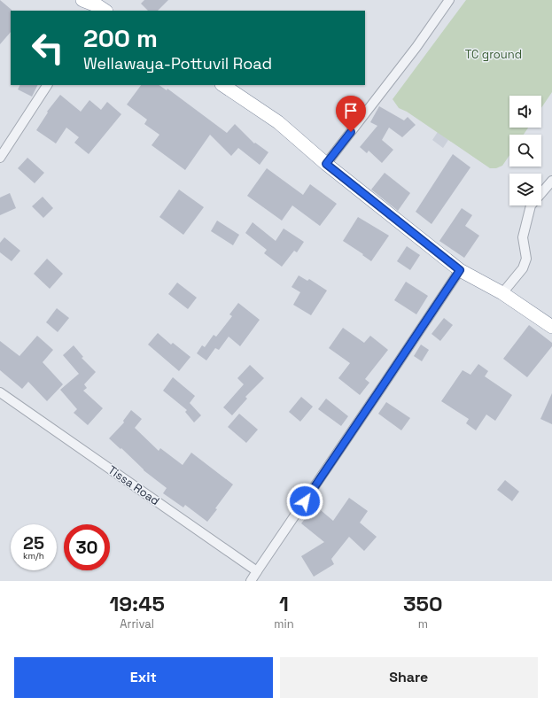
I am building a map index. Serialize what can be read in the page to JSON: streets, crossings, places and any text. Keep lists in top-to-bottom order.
{
  "streets": {
    "street": ["Tissa Road"]
  },
  "parks": ["TC ground"],
  "page": {
    "turn": ["200 m", "Wellawaya-Pottuvil Road"],
    "speed": "25 km/h",
    "limit": "30",
    "eta": [
      "19:45",
      "Arrival",
      "1",
      "min",
      "350",
      "m"
    ],
    "buttons": ["Exit", "Share"]
  }
}
